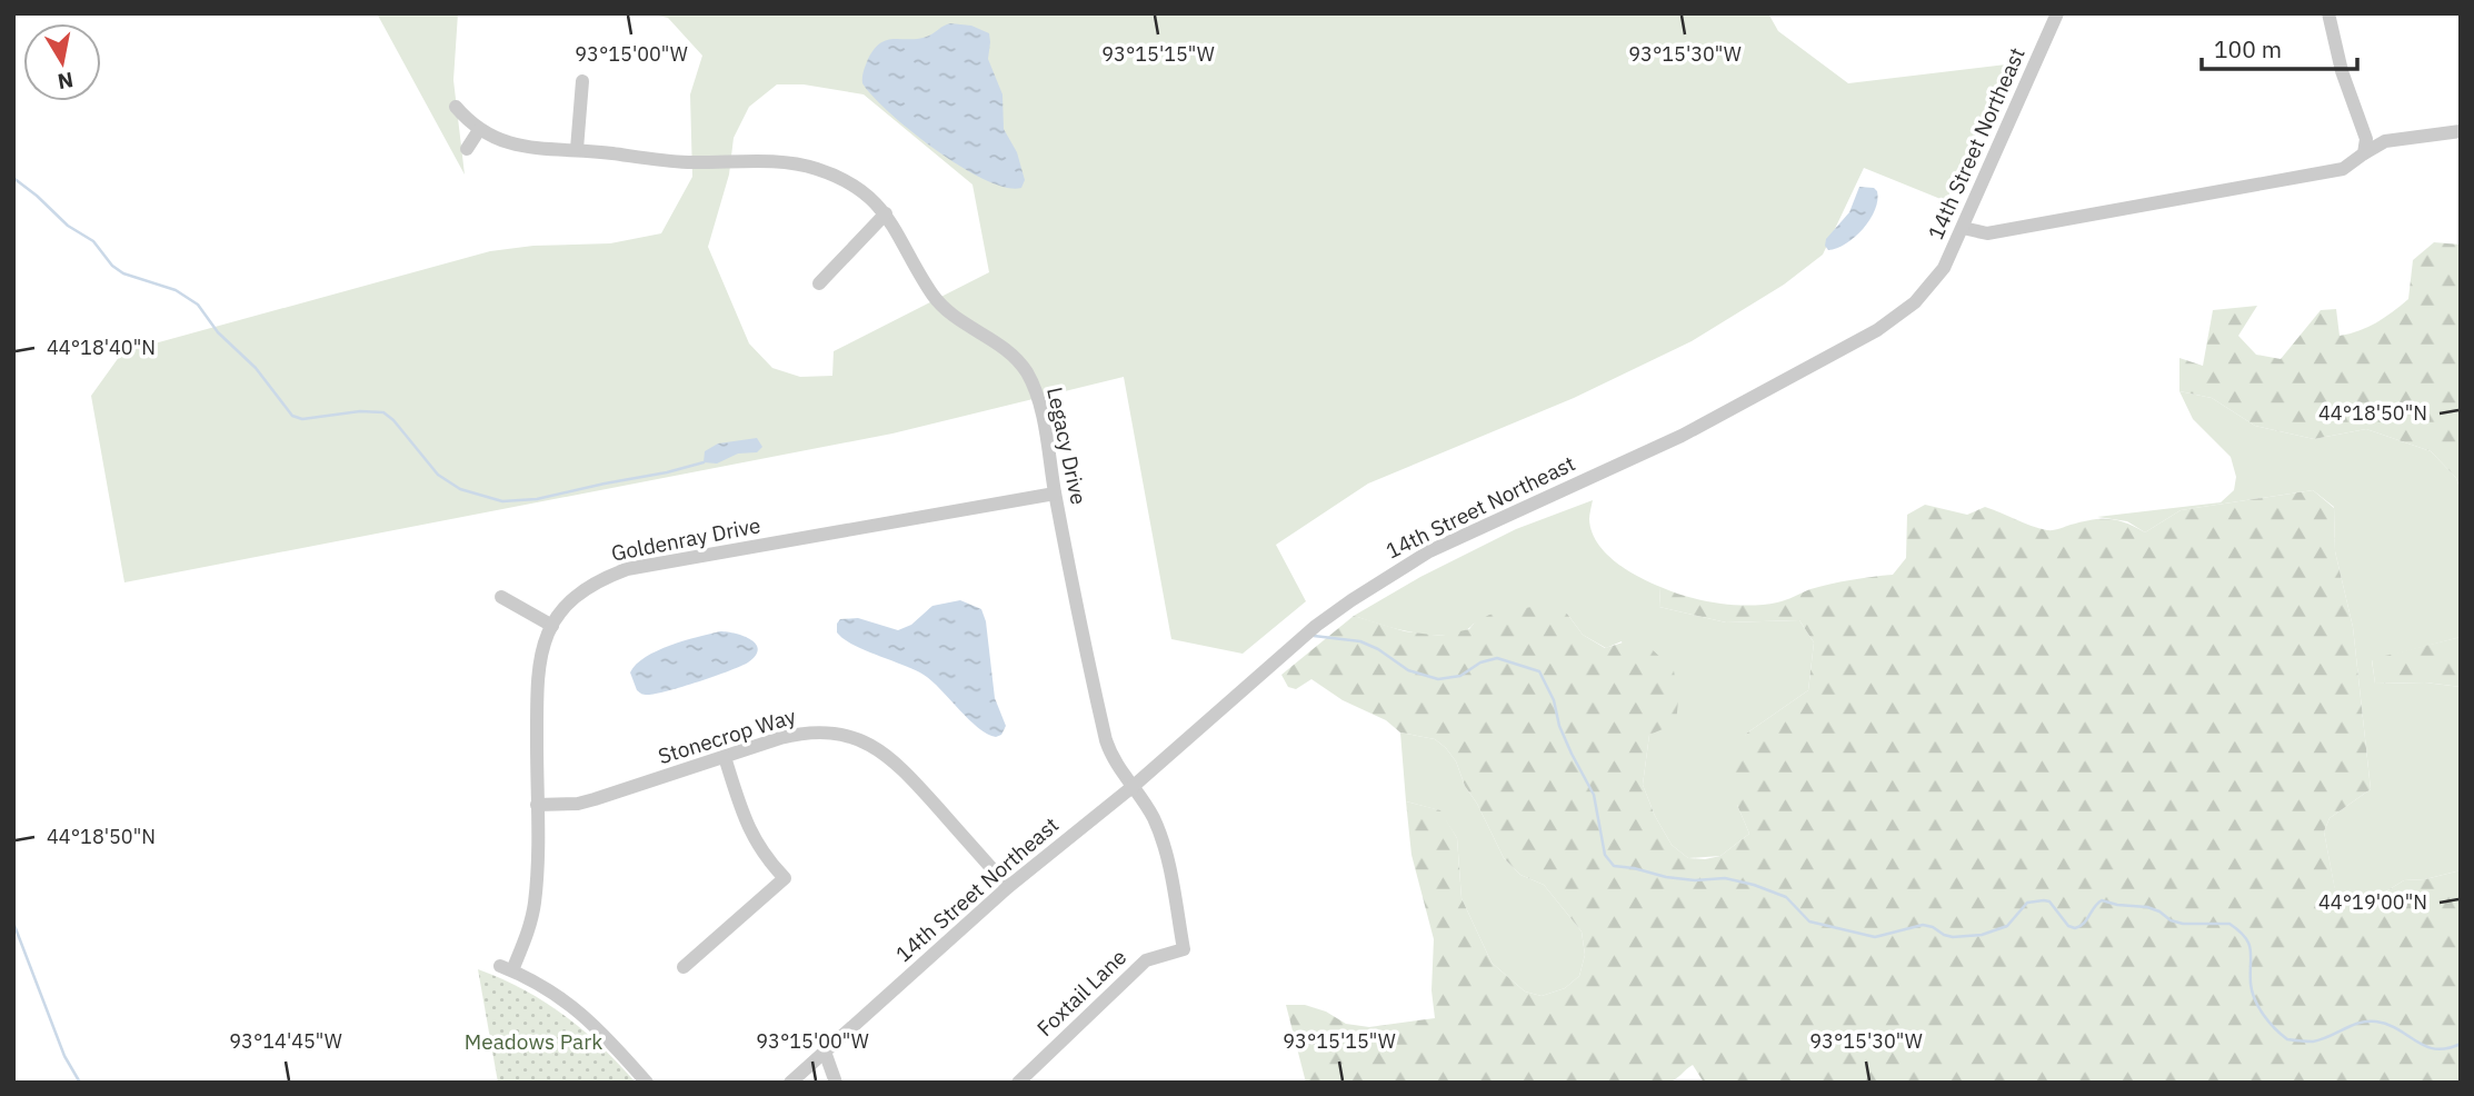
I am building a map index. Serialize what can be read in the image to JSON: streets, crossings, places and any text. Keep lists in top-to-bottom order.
{
  "streets": {
    "street": [
      "14th Street Northeast",
      "Legacy Drive",
      "Goldenray Drive",
      "Stonecrop Way",
      "Foxtail Lane"
    ]
  },
  "crossings": [
    ["14th Street Northeast", "Legacy Drive"],
    ["14th Street Northeast", "Stonecrop Way"],
    ["Legacy Drive", "Goldenray Drive"],
    ["Legacy Drive", "Foxtail Lane"],
    ["Goldenray Drive", "Stonecrop Way"]
  ],
  "parks": ["Meadows Park"],
  "scale_bar": "100 m",
  "north": "bottom",
  "coordinates": [
    "93°15'00\"W",
    "93°15'15\"W",
    "93°15'30\"W",
    "44°18'40\"N",
    "44°18'50\"N",
    "44°19'00\"N",
    "93°14'45\"W"
  ]
}
